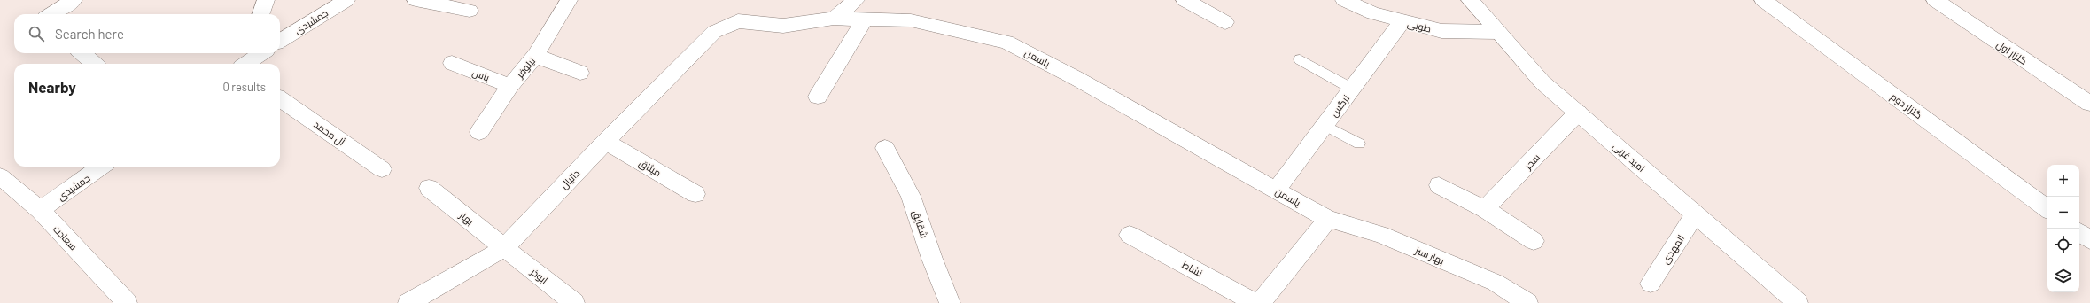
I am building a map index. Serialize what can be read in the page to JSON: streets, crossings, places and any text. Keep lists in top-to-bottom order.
{
  "streets": {
    "street": [
      "جمشیدی",
      "طوبی",
      "گلزار اول",
      "یاسمن",
      "نیلوفر",
      "یاس",
      "نرگس",
      "گلزار دوم",
      "آل محمد",
      "امید غربی",
      "سحر",
      "میثاق",
      "دانیال",
      "بهار",
      "شقایق",
      "سعادت",
      "المهدی",
      "بهار سبز",
      "نشاط",
      "ابوذر"
    ]
  },
  "crossings": [
    ["جمشیدی", "سعادت"],
    ["طوبی", "نرگس"],
    ["طوبی", "امید غربی"],
    ["یاسمن", "نرگس"],
    ["یاسمن", "دانیال"],
    ["یاسمن", "بهار سبز"],
    ["نیلوفر", "یاس"],
    ["امید غربی", "سحر"],
    ["امید غربی", "المهدی"],
    ["میثاق", "دانیال"],
    ["دانیال", "بهار"],
    ["دانیال", "ابوذر"],
    ["بهار", "ابوذر"]
  ],
  "page": {
    "search": "Search here",
    "heading": ["Nearby", "0 results"],
    "map_buttons": ["+", "−"]
  }
}
